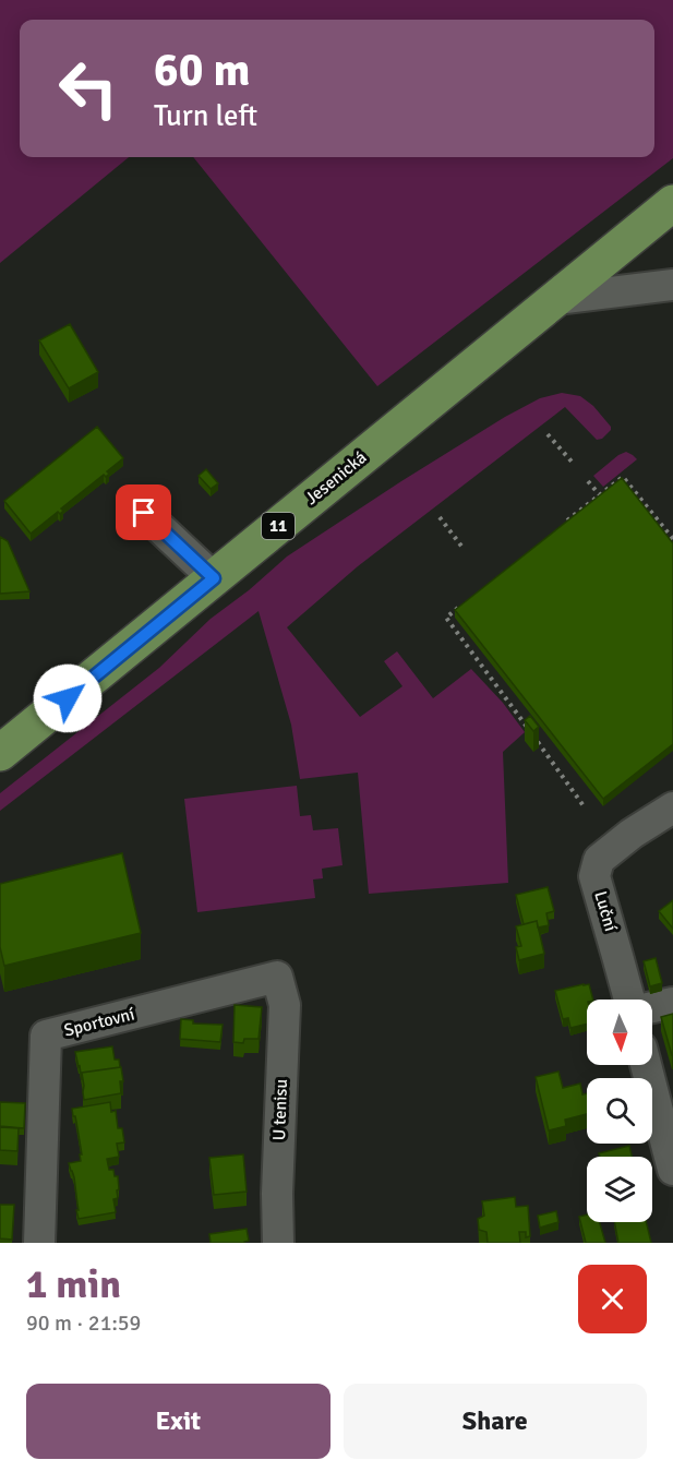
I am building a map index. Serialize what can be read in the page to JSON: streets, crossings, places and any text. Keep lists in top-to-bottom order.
{
  "streets": {
    "main road": ["Jesenická", "11"],
    "street": ["Luční", "Sportovní", "U tenisu"]
  },
  "crossings": [
    ["Sportovní", "U tenisu"]
  ],
  "north": "bottom",
  "page": {
    "turn": ["60 m", "Turn left"],
    "heading": ["1 min", "90 m · 21:59"],
    "buttons": ["Exit", "Share"]
  }
}
